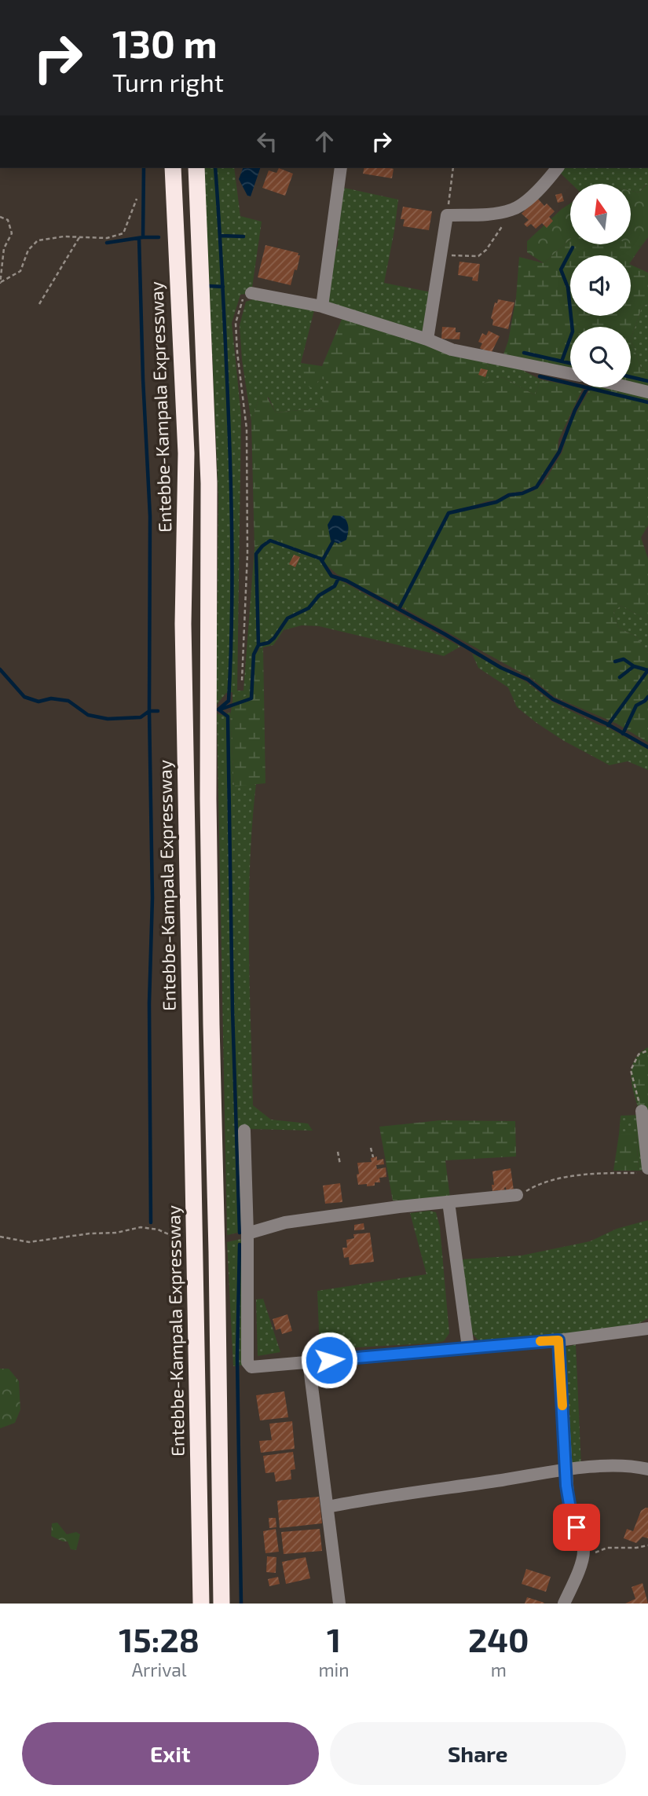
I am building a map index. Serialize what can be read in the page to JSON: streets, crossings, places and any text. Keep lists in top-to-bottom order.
{
  "streets": {
    "highway": ["Entebbe-Kampala Expressway"]
  },
  "north": "top",
  "page": {
    "turn": ["130 m", "Turn right"],
    "eta": [
      "15:28",
      "Arrival",
      "1",
      "min",
      "240",
      "m"
    ],
    "buttons": ["Exit", "Share"]
  }
}
